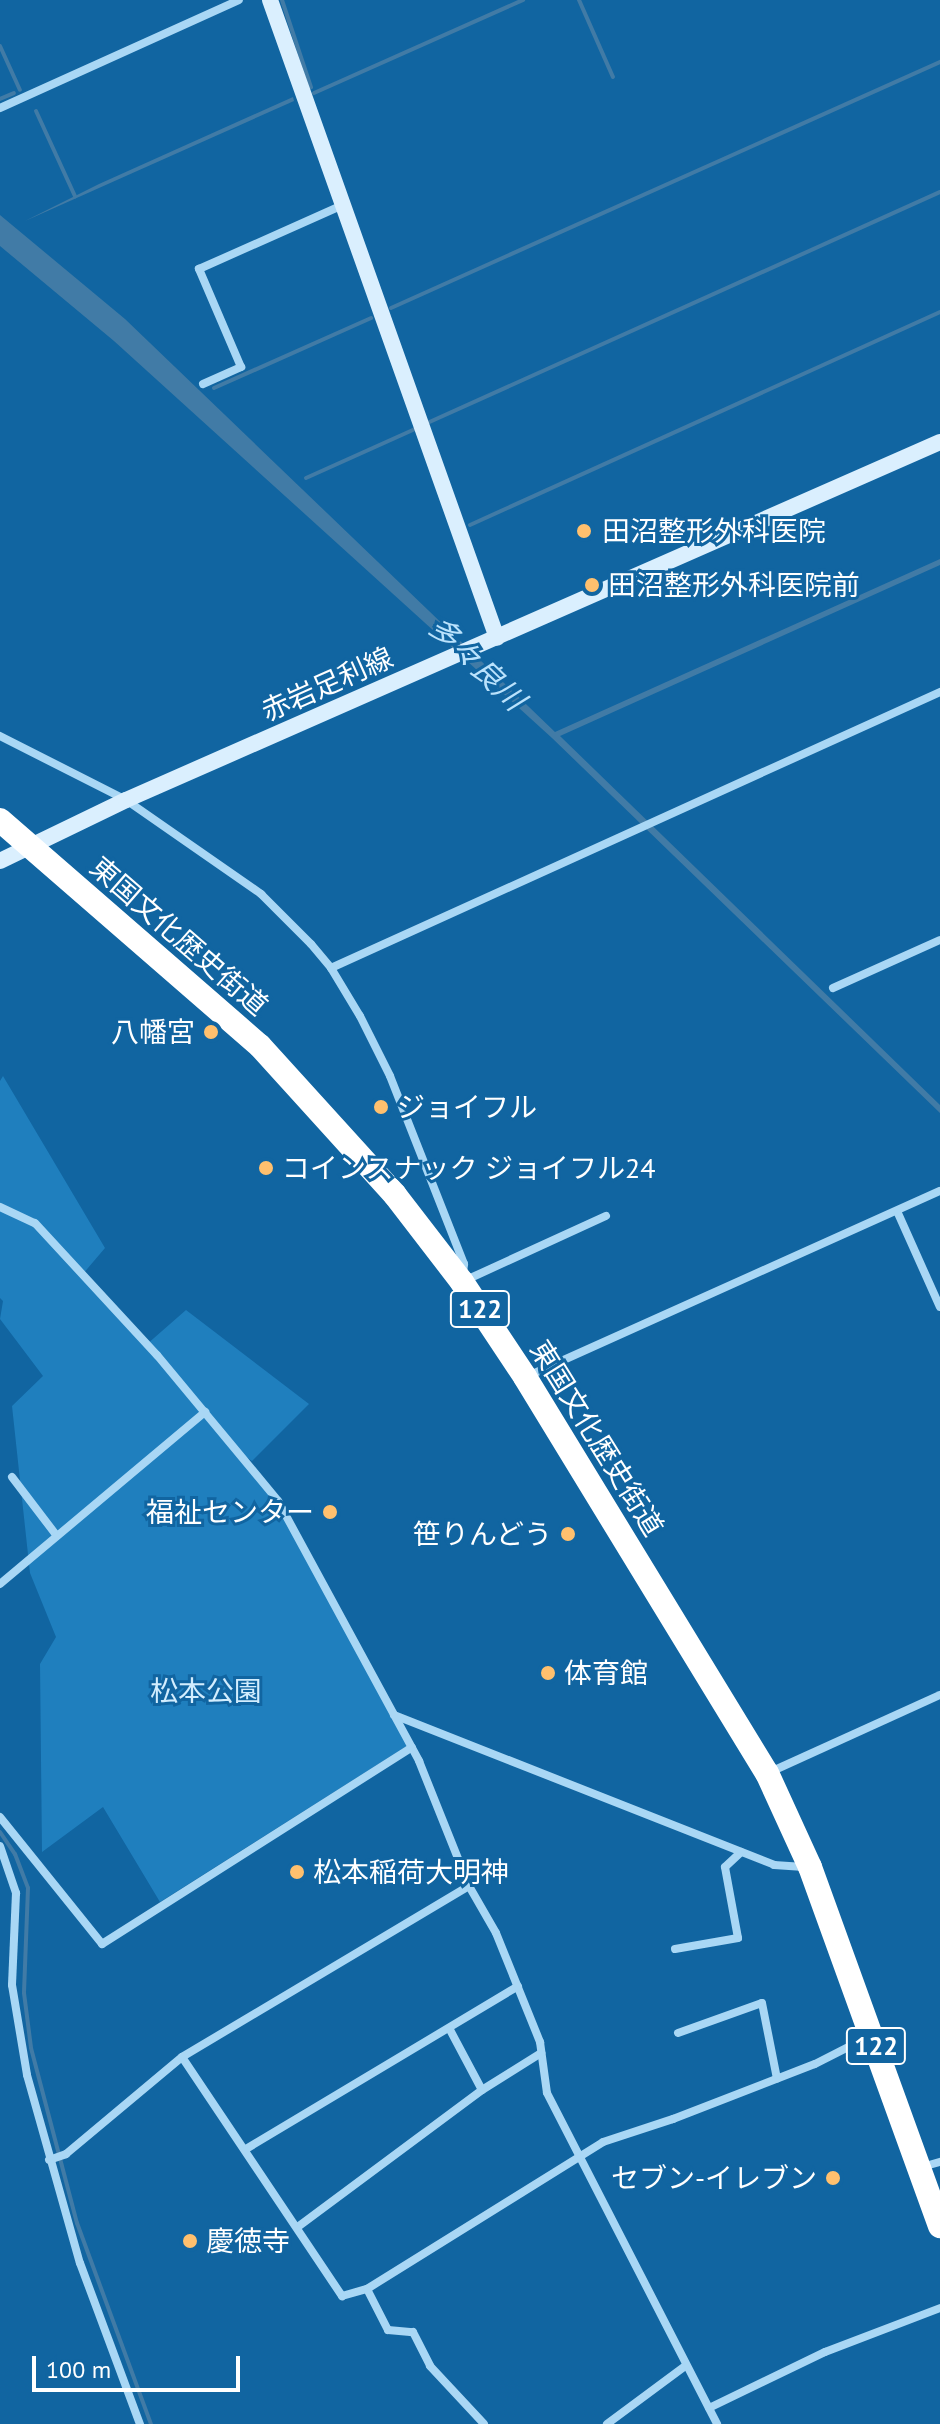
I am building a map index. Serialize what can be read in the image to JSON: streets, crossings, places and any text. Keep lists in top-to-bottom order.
{
  "streets": {
    "highway": ["東国文化歴史街道", "122"],
    "main road": ["赤岩足利線"]
  },
  "crossings": [
    ["赤岩足利線", "東国文化歴史街道"]
  ],
  "water": ["多々良川"],
  "parks": ["松本公園"],
  "places": [
    "田沼整形外科医院",
    "田沼整形外科医院前",
    "八幡宮",
    "ジョイフル",
    "コインスナック ジョイフル24",
    "福祉センター",
    "笹りんどう",
    "体育館",
    "松本稲荷大明神",
    "セブン-イレブン",
    "慶徳寺"
  ],
  "scale_bar": "100 m"
}
